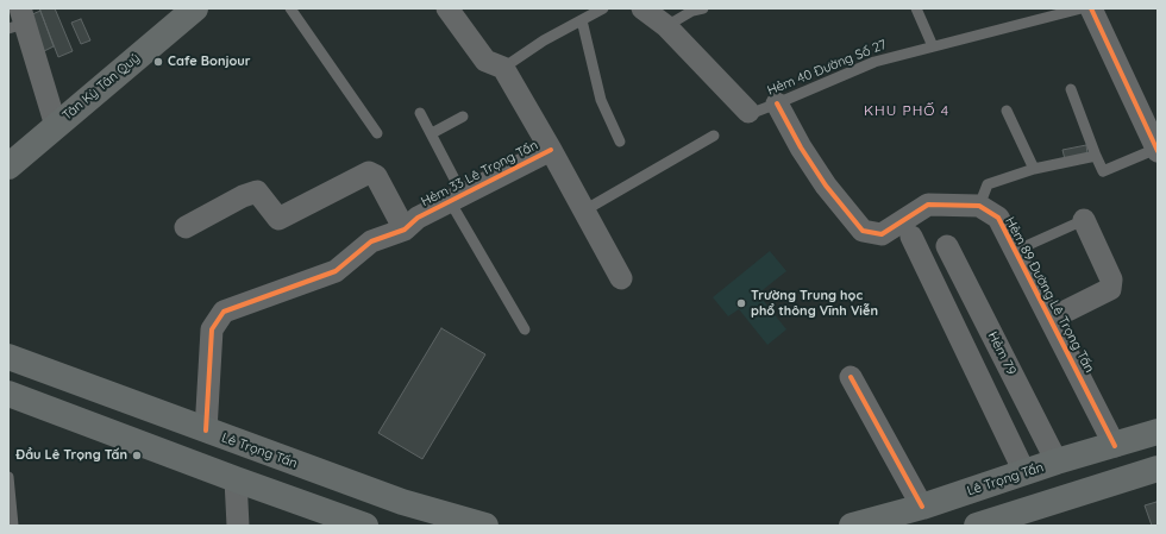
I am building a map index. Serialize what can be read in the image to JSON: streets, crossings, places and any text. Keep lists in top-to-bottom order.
{
  "streets": {
    "main road": ["Tân Kỳ Tân Quý", "Lê Trọng Tấn"],
    "street": ["Hẻm 33 Lê Trọng Tấn", "Hẻm 89 Đường Lê Trọng Tấn", "Hẻm 79"],
    "lane": ["Hẻm 40 Đường Số 27"]
  },
  "crossings": [
    ["Hẻm 33 Lê Trọng Tấn", "Lê Trọng Tấn"],
    ["Hẻm 89 Đường Lê Trọng Tấn", "Lê Trọng Tấn"],
    ["Hẻm 79", "Lê Trọng Tấn"]
  ],
  "districts": ["KHU PHỐ 4"],
  "places": ["Cafe Bonjour", "Trường Trung học phổ thông Vĩnh Viễn", "Đầu Lê Trọng Tấn"]
}
